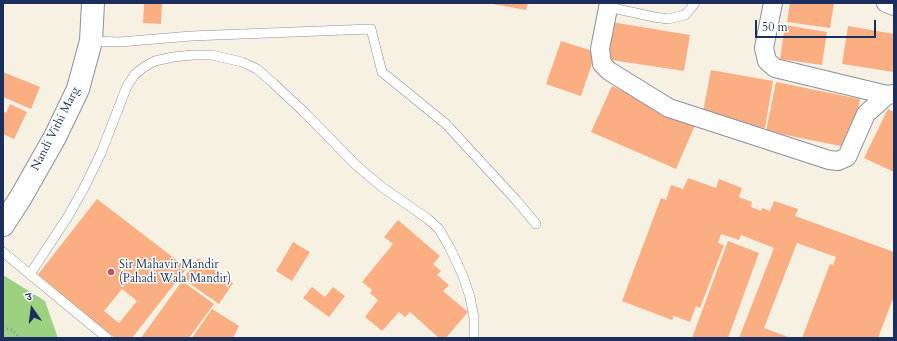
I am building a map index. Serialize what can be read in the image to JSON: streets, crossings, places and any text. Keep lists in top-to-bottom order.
{
  "streets": {
    "street": ["Nandi Vithi Marg"]
  },
  "places": ["Sir Mahavir Mandir (Pahadi Wala Mandir)"],
  "scale_bar": "50 m",
  "north": "top"
}
